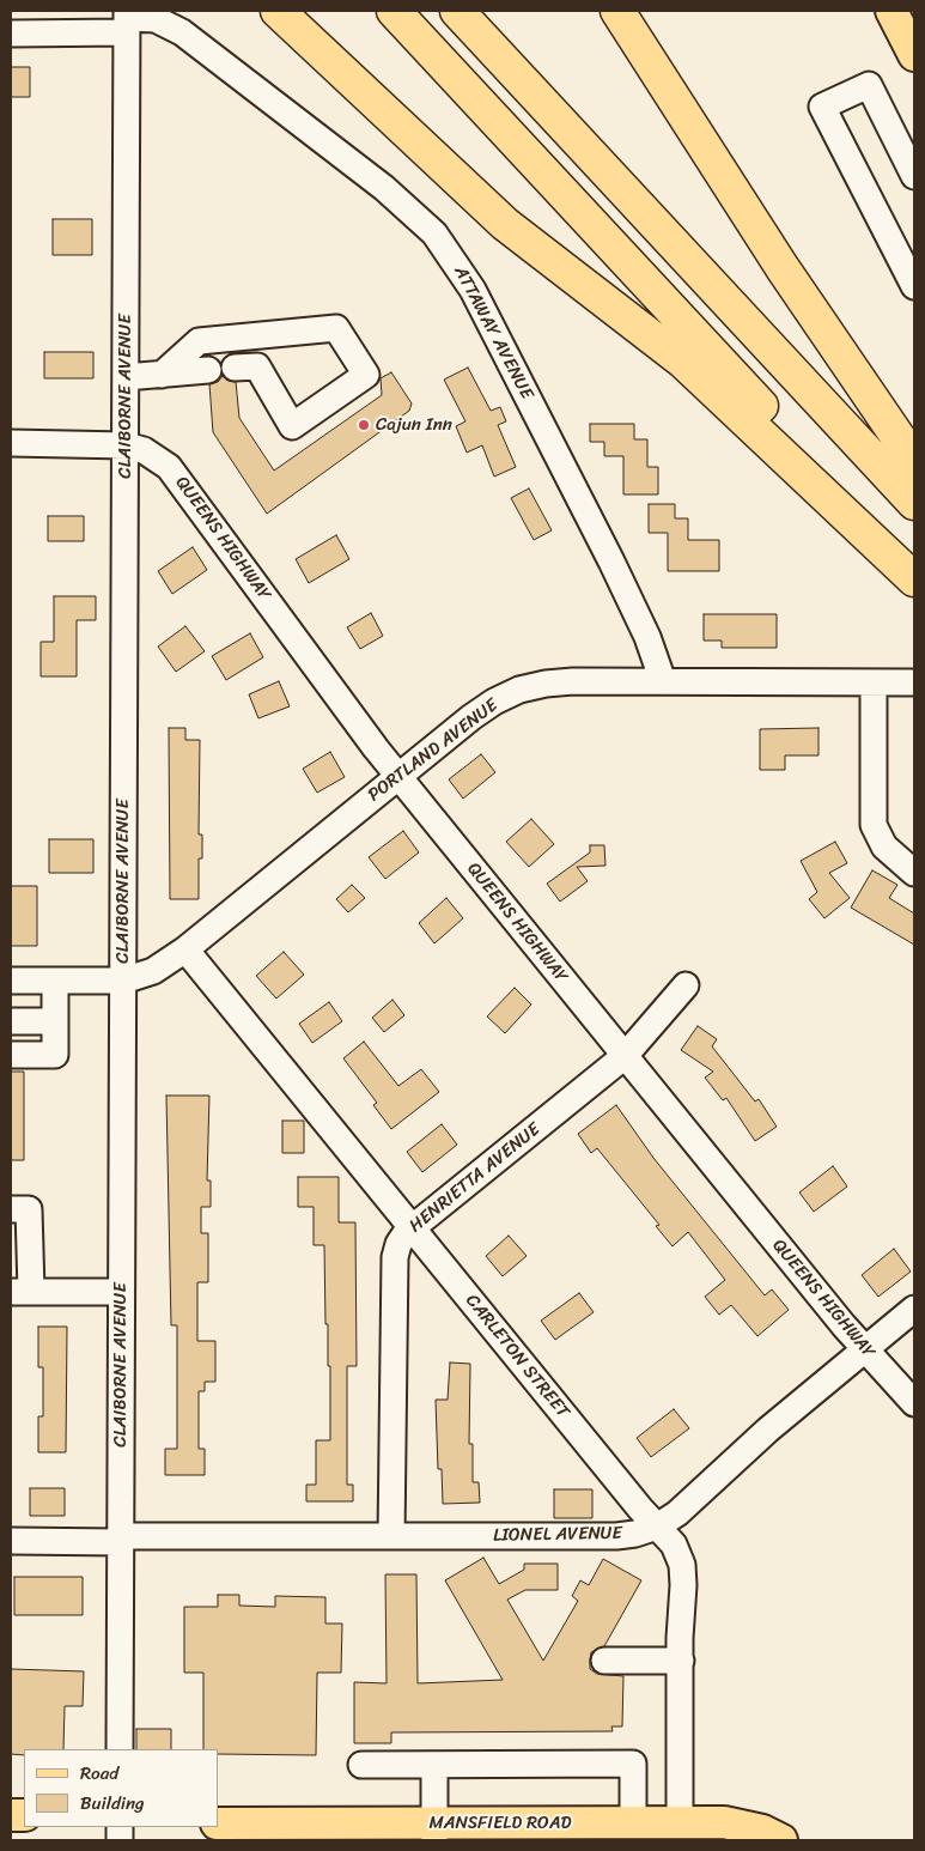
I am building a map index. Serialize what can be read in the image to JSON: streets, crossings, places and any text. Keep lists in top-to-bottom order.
{
  "streets": {
    "main road": ["MANSFIELD ROAD"],
    "street": [
      "ATTAWAY AVENUE",
      "CLAIBORNE AVENUE",
      "QUEENS HIGHWAY",
      "PORTLAND AVENUE",
      "HENRIETTA AVENUE",
      "CARLETON STREET",
      "LIONEL AVENUE"
    ]
  },
  "crossings": [
    ["ATTAWAY AVENUE", "CLAIBORNE AVENUE"],
    ["ATTAWAY AVENUE", "PORTLAND AVENUE"],
    ["CLAIBORNE AVENUE", "QUEENS HIGHWAY"],
    ["CLAIBORNE AVENUE", "PORTLAND AVENUE"],
    ["CLAIBORNE AVENUE", "LIONEL AVENUE"],
    ["QUEENS HIGHWAY", "PORTLAND AVENUE"],
    ["QUEENS HIGHWAY", "HENRIETTA AVENUE"],
    ["QUEENS HIGHWAY", "LIONEL AVENUE"],
    ["PORTLAND AVENUE", "CARLETON STREET"],
    ["HENRIETTA AVENUE", "CARLETON STREET"],
    ["HENRIETTA AVENUE", "LIONEL AVENUE"],
    ["CARLETON STREET", "LIONEL AVENUE"],
    ["CARLETON STREET", "MANSFIELD ROAD"]
  ],
  "places": ["Cajun Inn"],
  "legend": ["Road", "Building"]
}
